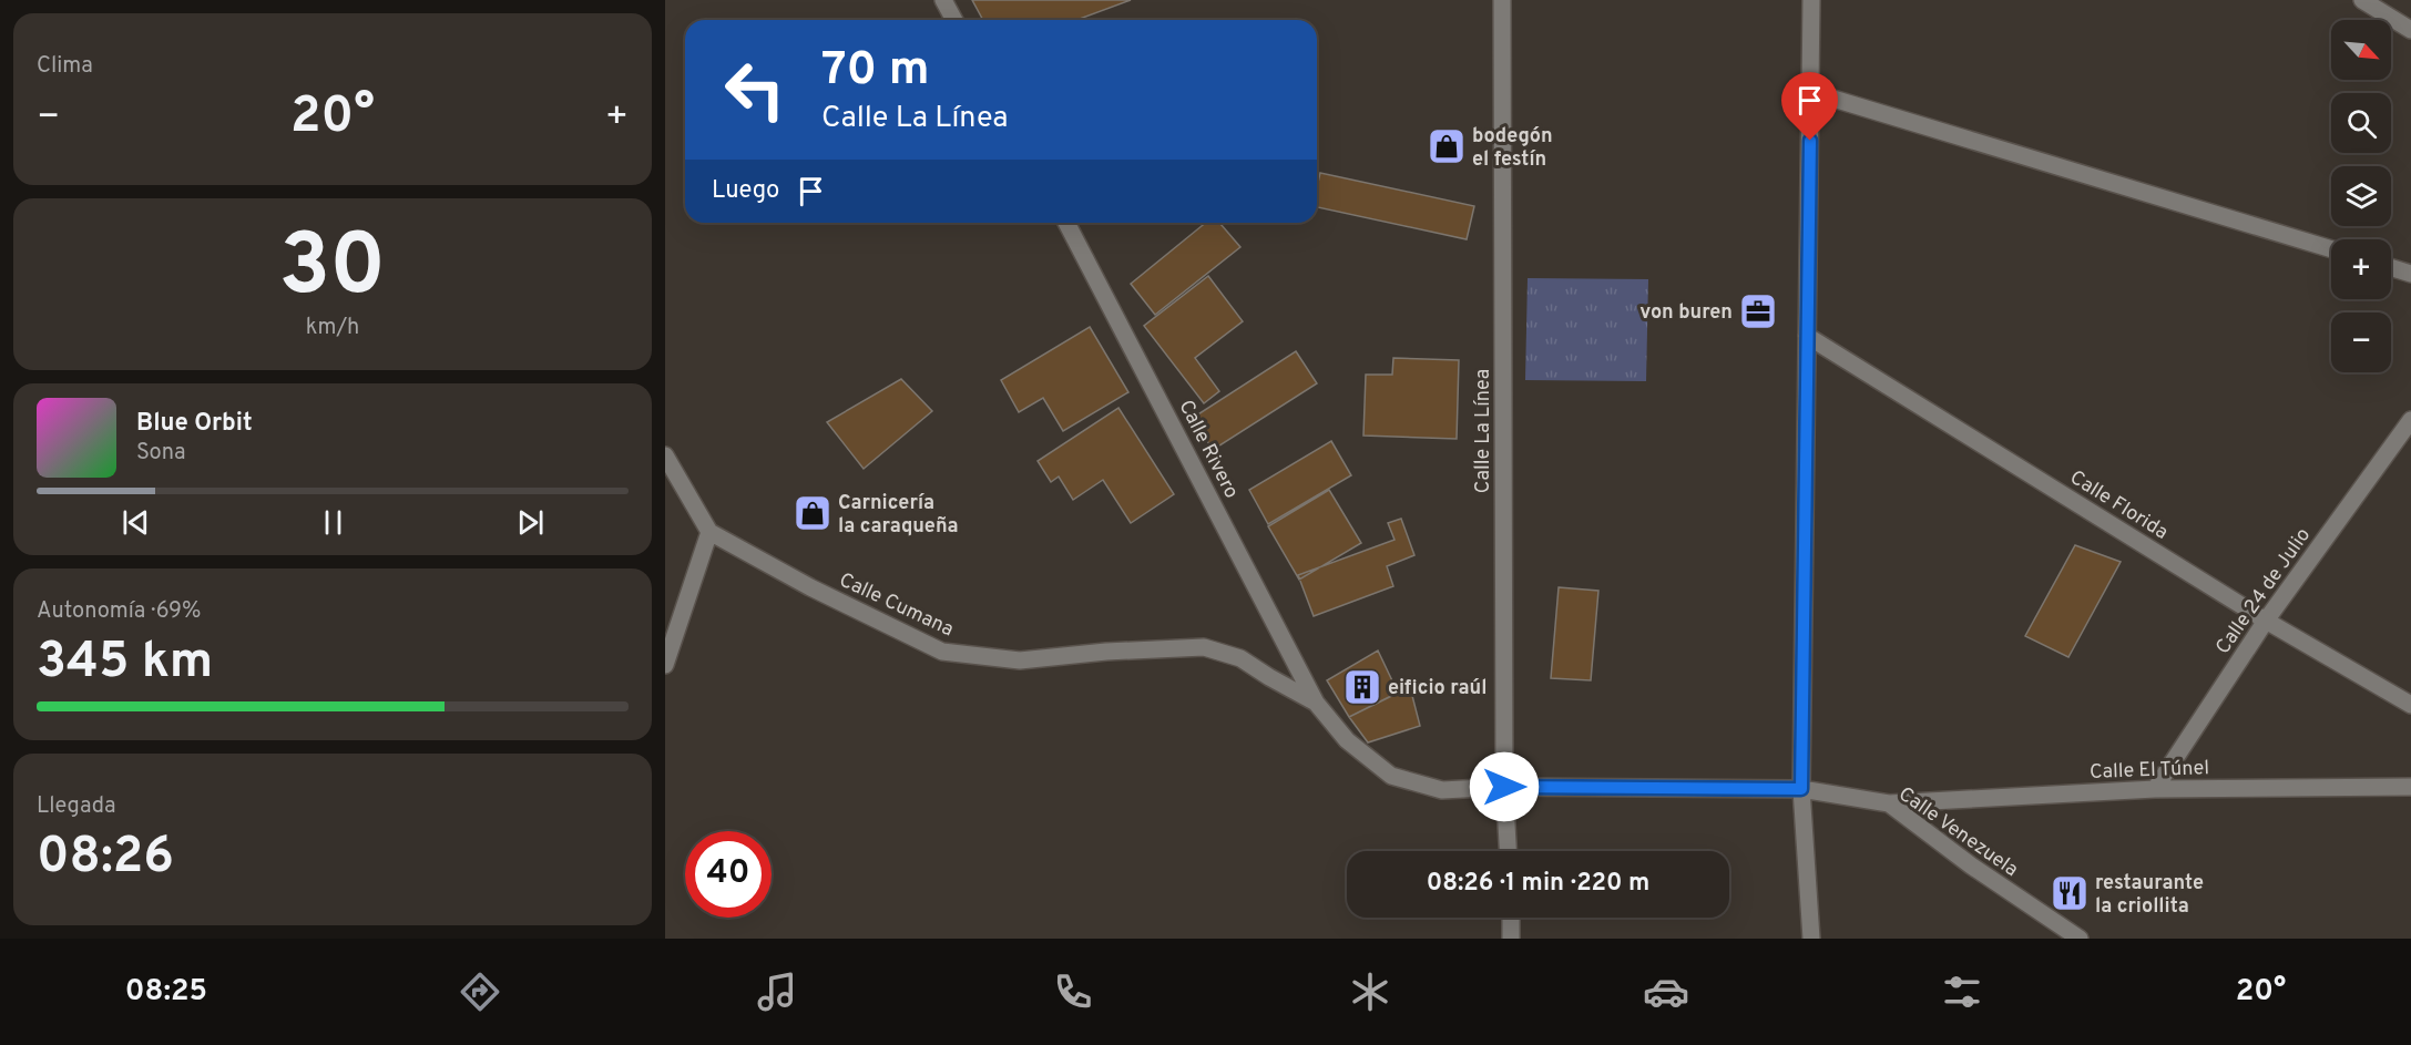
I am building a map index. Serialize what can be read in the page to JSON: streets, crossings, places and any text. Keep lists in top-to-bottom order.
{
  "streets": {
    "street": [
      "Calle La Línea",
      "Calle Rivero",
      "Calle Florida",
      "Calle 24 de Julio",
      "Calle Cumana",
      "Calle El Túnel",
      "Calle Venezuela"
    ]
  },
  "crossings": [
    ["Calle La Línea", "Calle Venezuela"],
    ["Calle Rivero", "Calle Cumana"],
    ["Calle Rivero", "Calle Venezuela"],
    ["Calle Florida", "Calle 24 de Julio"],
    ["Calle 24 de Julio", "Calle El Túnel"],
    ["Calle Cumana", "Calle Venezuela"],
    ["Calle El Túnel", "Calle Venezuela"]
  ],
  "places": {
    "shop": ["bodegón el festín", "Carnicería la caraqueña"],
    "office": ["von buren"],
    "building": ["eificio raúl"],
    "restaurant": ["restaurante la criollita"]
  },
  "north": "bottom right",
  "page": {
    "tile": [
      "Clima",
      ["30", "km/h"],
      ["Autonomía · 69%", "345 km"],
      ["Llegada", "08:26"]
    ],
    "map_buttons": ["+", "−"],
    "turn": ["70 m", "Calle La Línea"],
    "heat": ["−", "20°", "+"],
    "then": "Luego",
    "song": ["Blue Orbit", "Sona"],
    "limit": "40",
    "trip": "08:26 · 1 min · 220 m",
    "tabs": ["08:25", "20°"]
  }
}
